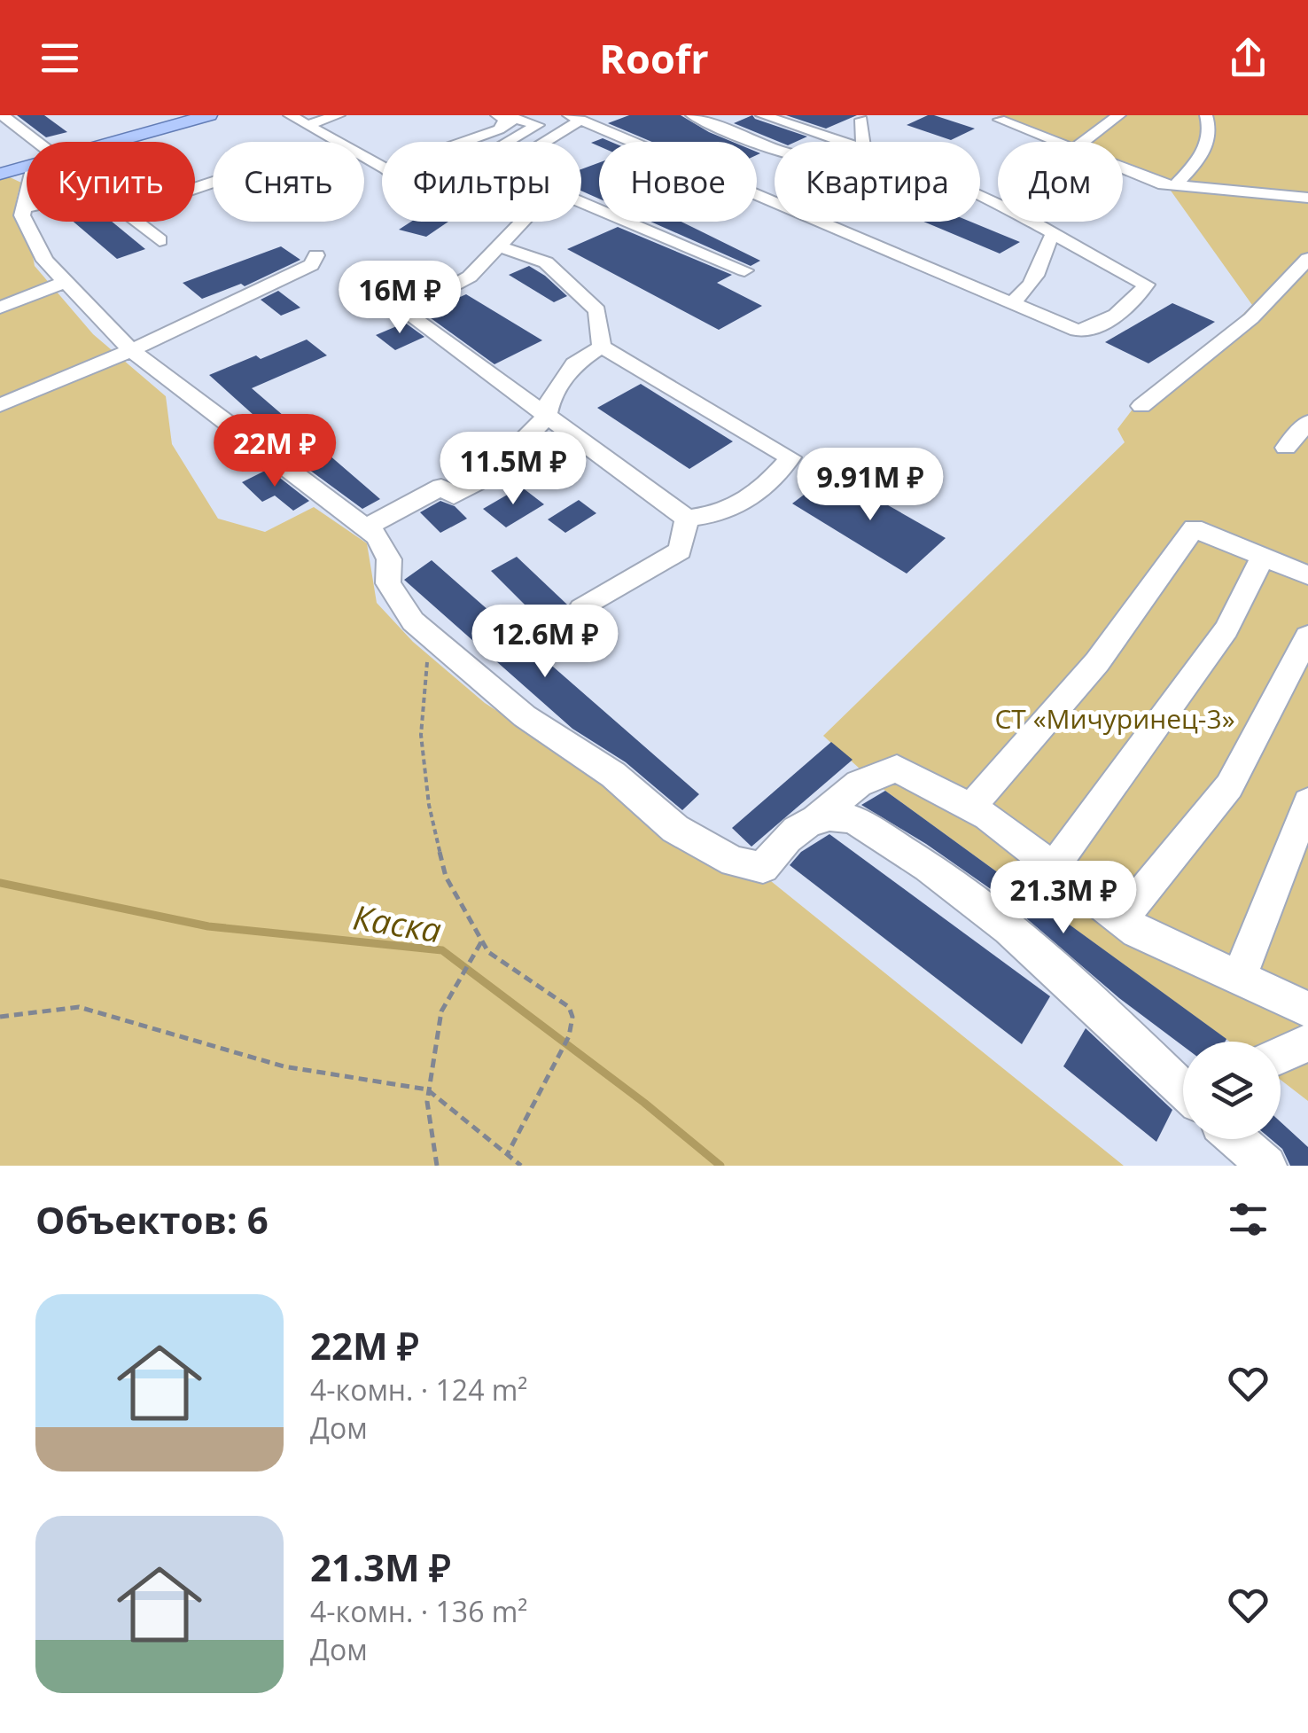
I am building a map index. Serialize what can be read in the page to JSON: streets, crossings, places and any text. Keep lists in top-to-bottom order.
{
  "water": ["Каска"],
  "parks": ["СТ «Мичуринец-3»"],
  "page": {
    "header": "Roofr",
    "chip": [
      "Купить",
      "Снять",
      "Фильтры",
      "Новое",
      "Квартира",
      "Дом"
    ],
    "price": [
      "16M ₽",
      "22M ₽",
      "11.5M ₽",
      "9.91M ₽",
      "12.6M ₽",
      "21.3M ₽"
    ],
    "heading": "Объектов: 6",
    "list": [
      {
        "name": "22M ₽",
        "note": "4-комн. · 124 m² · Дом"
      },
      {
        "name": "21.3M ₽",
        "note": "4-комн. · 136 m² · Дом"
      }
    ]
  }
}
